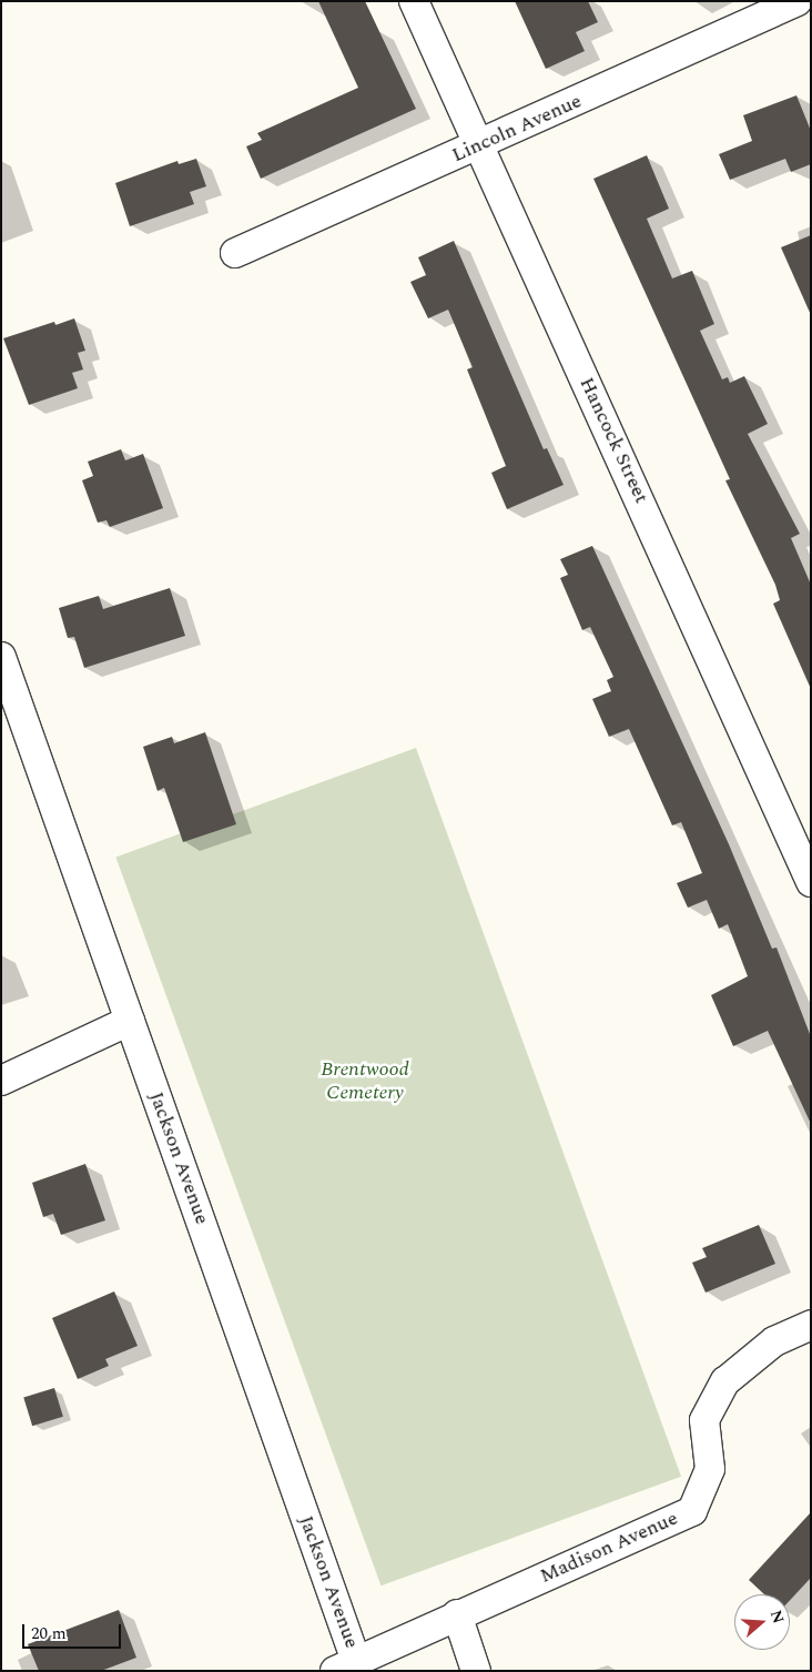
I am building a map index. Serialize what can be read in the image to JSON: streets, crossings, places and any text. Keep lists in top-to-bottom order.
{
  "streets": {
    "street": [
      "Lincoln Avenue",
      "Hancock Street",
      "Jackson Avenue",
      "Madison Avenue"
    ]
  },
  "crossings": [
    ["Lincoln Avenue", "Hancock Street"],
    ["Jackson Avenue", "Madison Avenue"]
  ],
  "parks": ["Brentwood Cemetery"],
  "scale_bar": "20 m",
  "north": "right"
}
